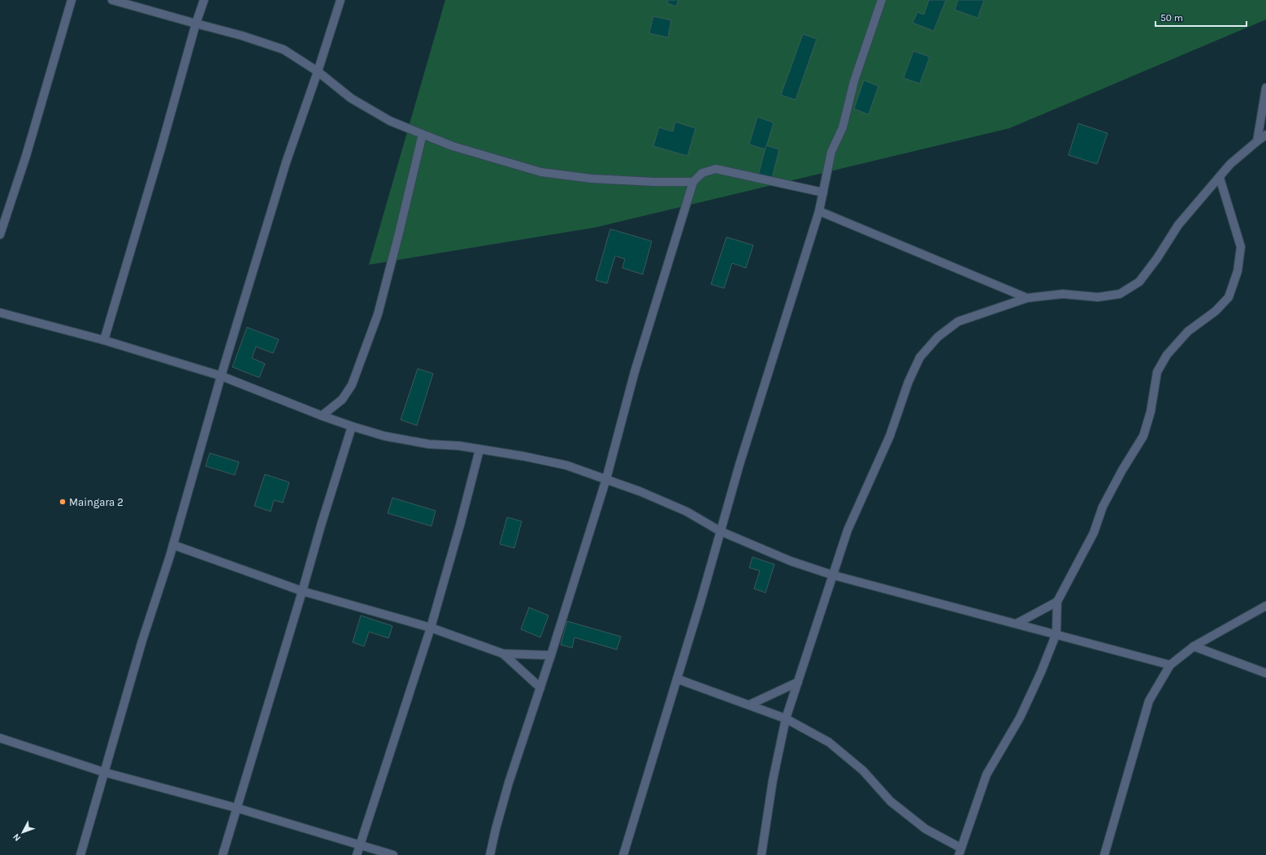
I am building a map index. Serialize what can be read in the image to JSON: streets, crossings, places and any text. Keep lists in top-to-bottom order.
{
  "places": ["Maingara 2"],
  "scale_bar": "50 m",
  "north": "bottom left"
}
